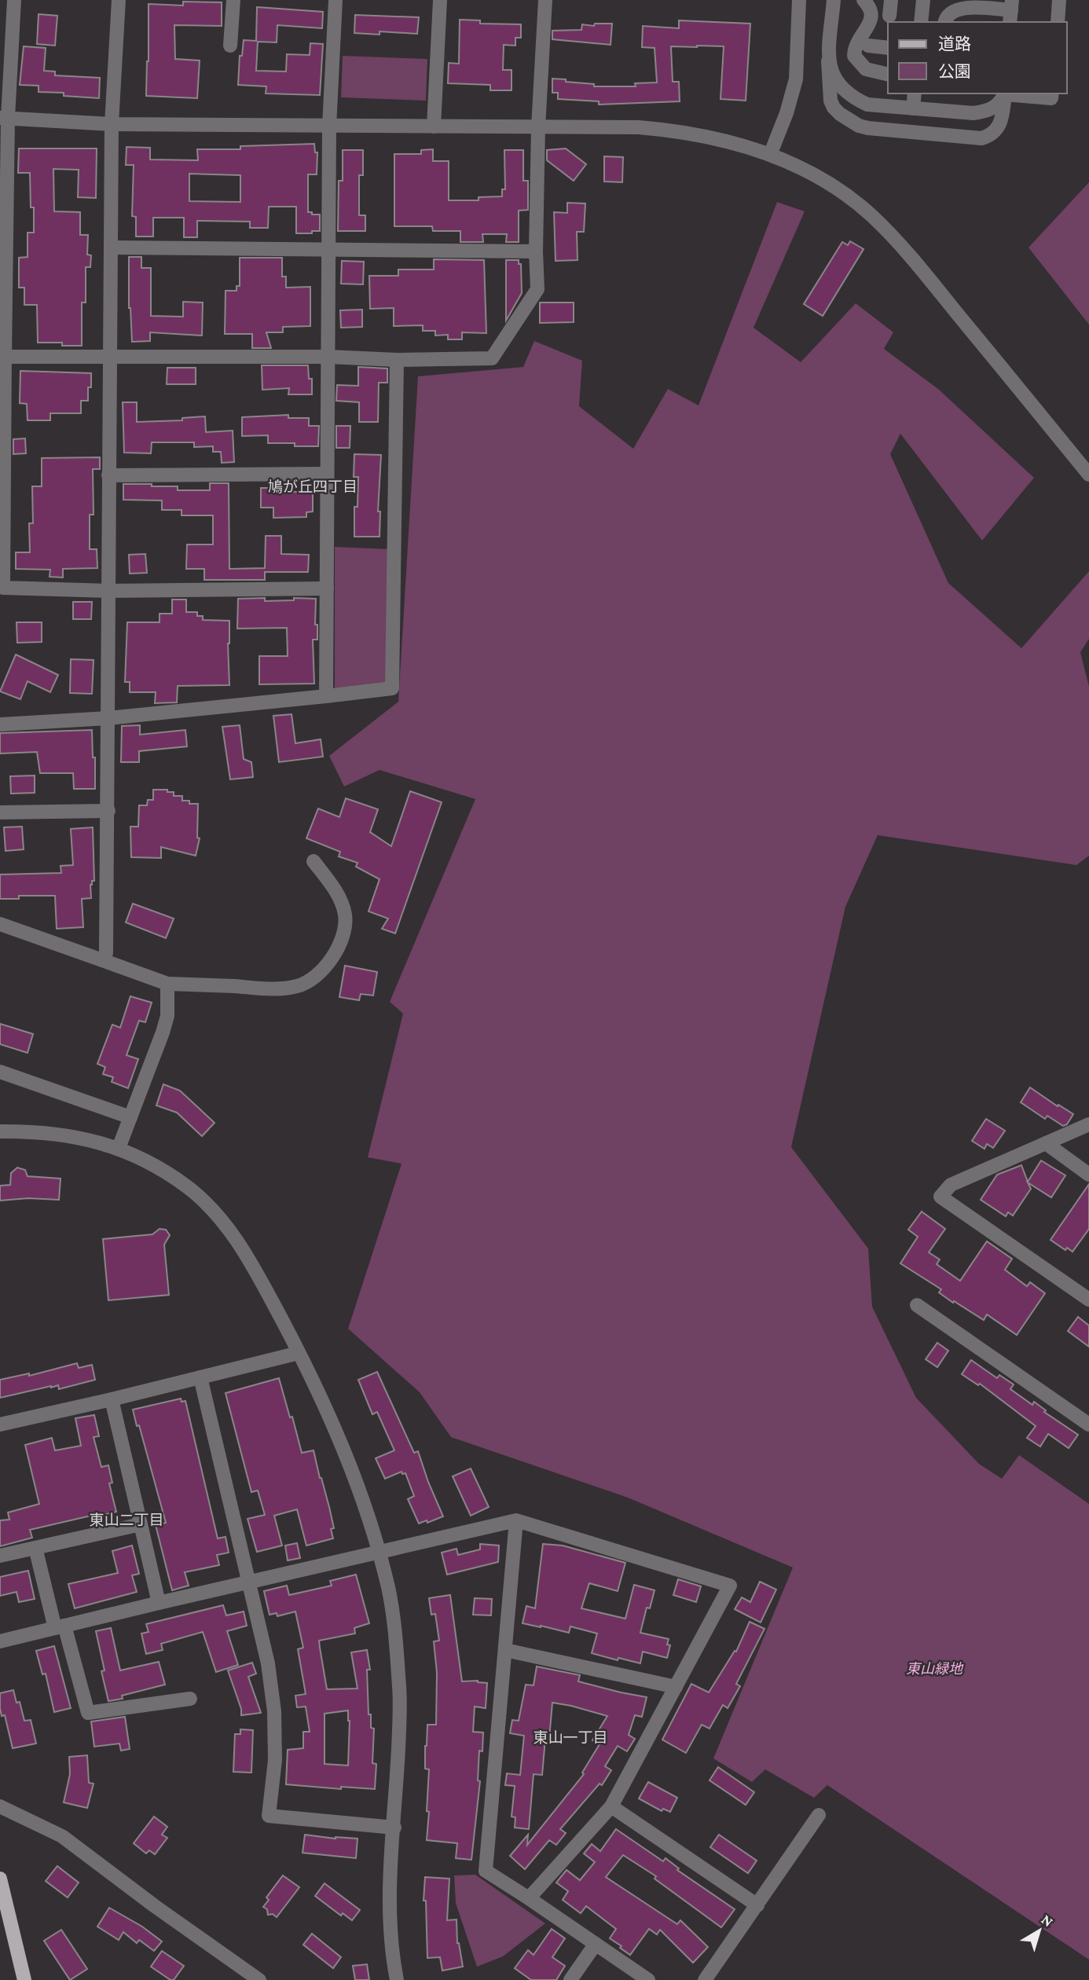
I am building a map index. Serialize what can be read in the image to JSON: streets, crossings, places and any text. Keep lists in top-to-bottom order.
{
  "districts": ["鳩が丘四丁目", "東山二丁目", "東山一丁目"],
  "parks": ["東山緑地"],
  "legend": ["道路", "公園"],
  "north": "top right"
}
